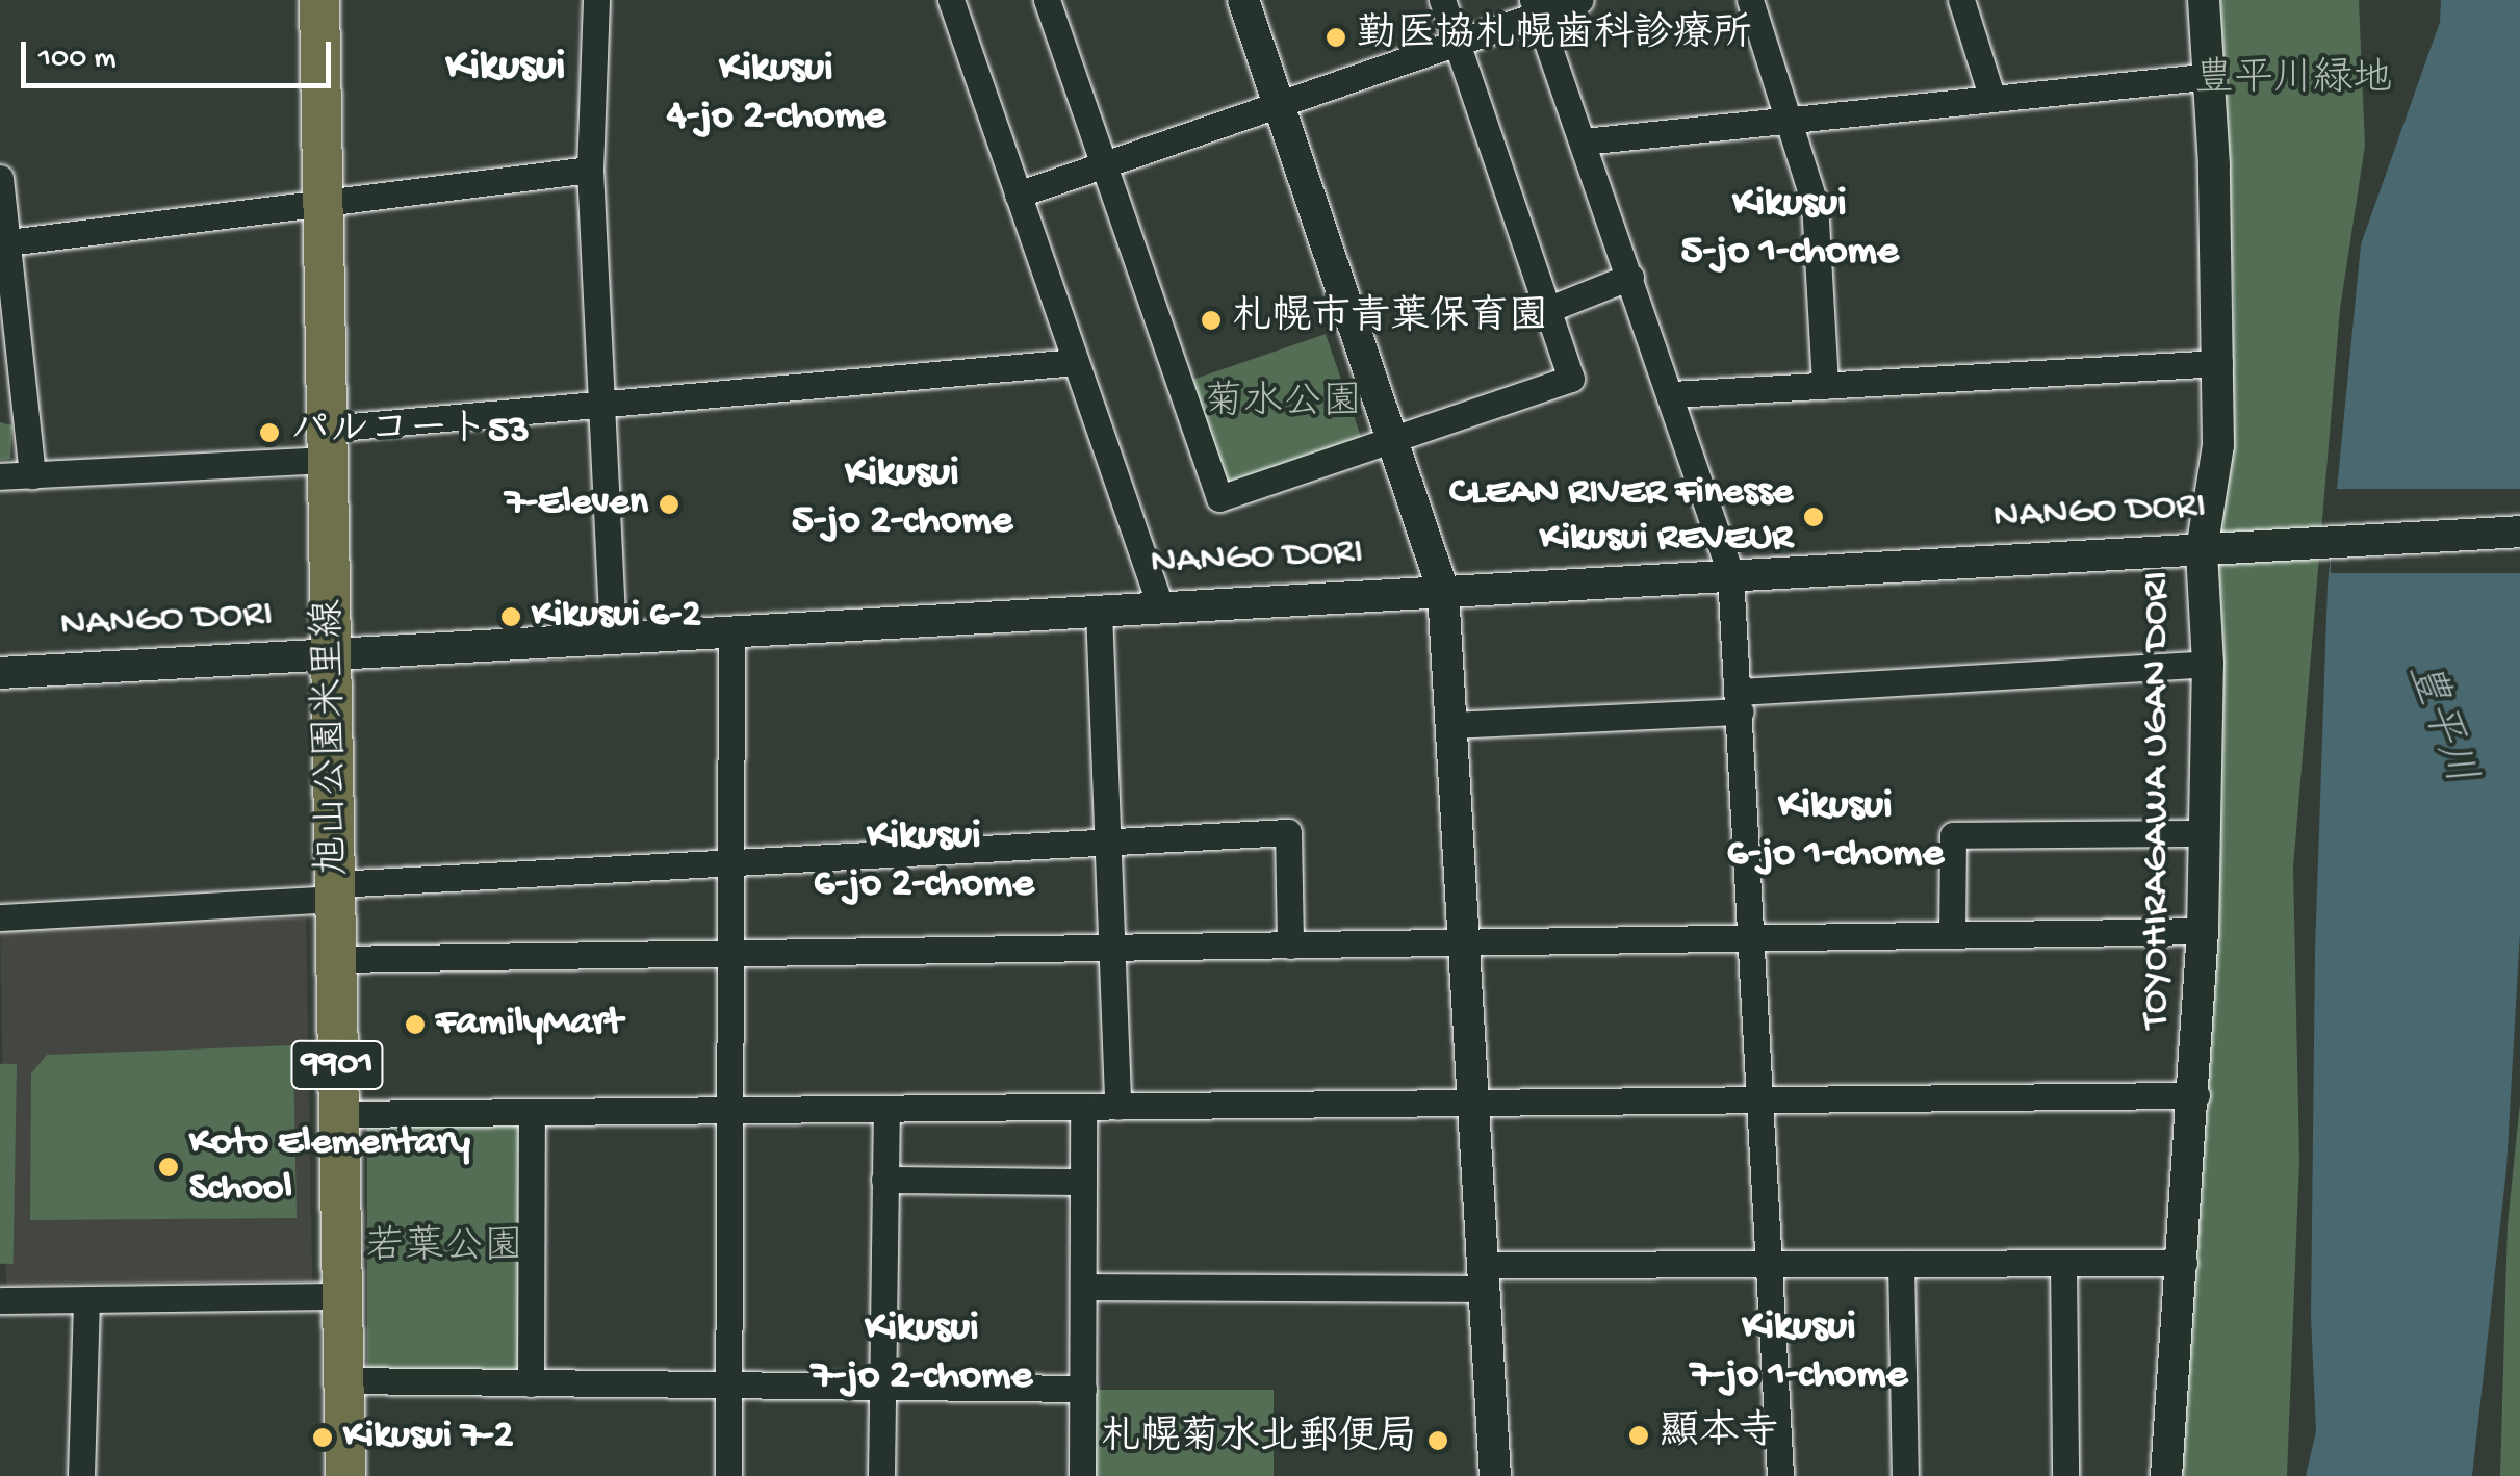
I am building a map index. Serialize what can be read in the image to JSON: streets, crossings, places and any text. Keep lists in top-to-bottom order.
{
  "streets": {
    "main road": ["旭山公園米里線", "9901"],
    "street": ["NANGO DORI", "TOYOHIRAGAWA UGAN DORI"]
  },
  "crossings": [
    ["NANGO DORI", "旭山公園米里線"],
    ["NANGO DORI", "TOYOHIRAGAWA UGAN DORI"]
  ],
  "districts": [
    "Kikusui",
    "Kikusui 4-jo 2-chome",
    "Kikusui 5-jo 1-chome",
    "Kikusui 5-jo 2-chome",
    "Kikusui 6-jo 1-chome",
    "Kikusui 6-jo 2-chome",
    "Kikusui 7-jo 1-chome",
    "Kikusui 7-jo 2-chome"
  ],
  "water": ["豊平川"],
  "parks": ["豊平川緑地", "菊水公園", "若葉公園"],
  "places": [
    "勤医協札幌歯科診療所",
    "札幌市青葉保育園",
    "パルコート53",
    "7-Eleven",
    "CLEAN RIVER Finesse Kikusui REVEUR",
    "Kikusui 6-2",
    "FamilyMart",
    "Koto Elementary School",
    "顯本寺",
    "Kikusui 7-2",
    "札幌菊水北郵便局"
  ],
  "scale_bar": "100 m"
}
